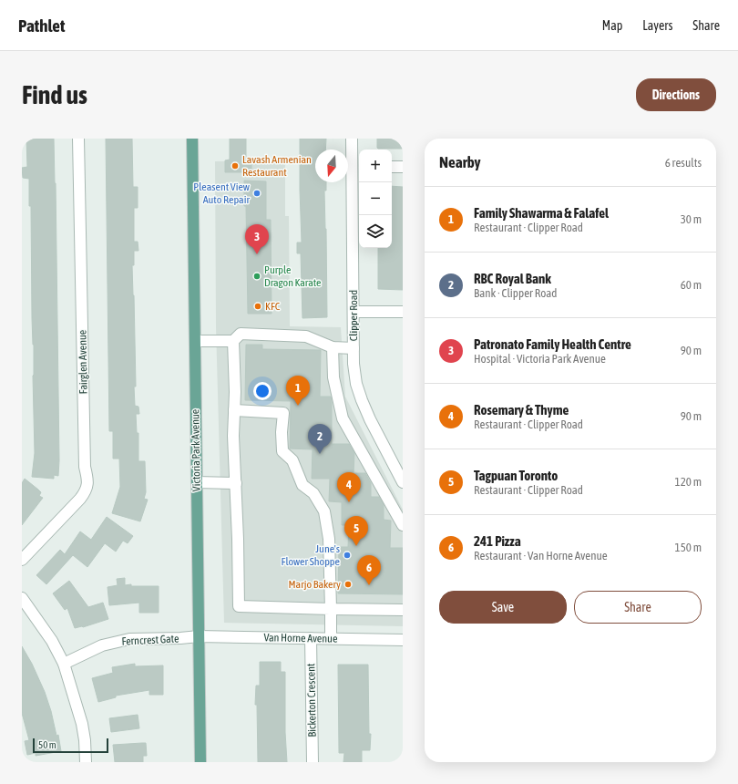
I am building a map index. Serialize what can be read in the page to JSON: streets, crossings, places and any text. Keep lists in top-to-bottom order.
{
  "streets": {
    "main road": ["Victoria Park Avenue"],
    "street": [
      "Clipper Road",
      "Fairglen Avenue",
      "Van Horne Avenue",
      "Ferncrest Gate",
      "Bickerton Crescent"
    ]
  },
  "crossings": [
    ["Victoria Park Avenue", "Van Horne Avenue"],
    ["Victoria Park Avenue", "Ferncrest Gate"],
    ["Van Horne Avenue", "Ferncrest Gate"],
    ["Van Horne Avenue", "Bickerton Crescent"]
  ],
  "places": [
    "Lavash Armenian Restaurant",
    "Pleasent View Auto Repair",
    "Purple Dragon Karate",
    "KFC",
    "June's Flower Shoppe",
    "Marjo Bakery"
  ],
  "scale_bar": "50 m",
  "north": "bottom",
  "page": {
    "header": "Pathlet",
    "nav": ["Map", "Layers", "Share"],
    "buttons": [
      "Directions",
      ["Save", "Share"]
    ],
    "title": "Find us",
    "heading": ["Nearby", "6 results"],
    "map_buttons": ["+", "−"],
    "list": [
      {
        "mark": "1",
        "name": "Family Shawarma & Falafel",
        "note": "Restaurant · Clipper Road",
        "value": "30 m"
      },
      {
        "mark": "2",
        "name": "RBC Royal Bank",
        "note": "Bank · Clipper Road",
        "value": "60 m"
      },
      {
        "mark": "3",
        "name": "Patronato Family Health Centre",
        "note": "Hospital · Victoria Park Avenue",
        "value": "90 m"
      },
      {
        "mark": "4",
        "name": "Rosemary & Thyme",
        "note": "Restaurant · Clipper Road",
        "value": "90 m"
      },
      {
        "mark": "5",
        "name": "Tagpuan Toronto",
        "note": "Restaurant · Clipper Road",
        "value": "120 m"
      },
      {
        "mark": "6",
        "name": "241 Pizza",
        "note": "Restaurant · Van Horne Avenue",
        "value": "150 m"
      }
    ],
    "pins": [
      "3",
      "1",
      "2",
      "4",
      "5",
      "6"
    ],
    "scale": "50 m"
  }
}
